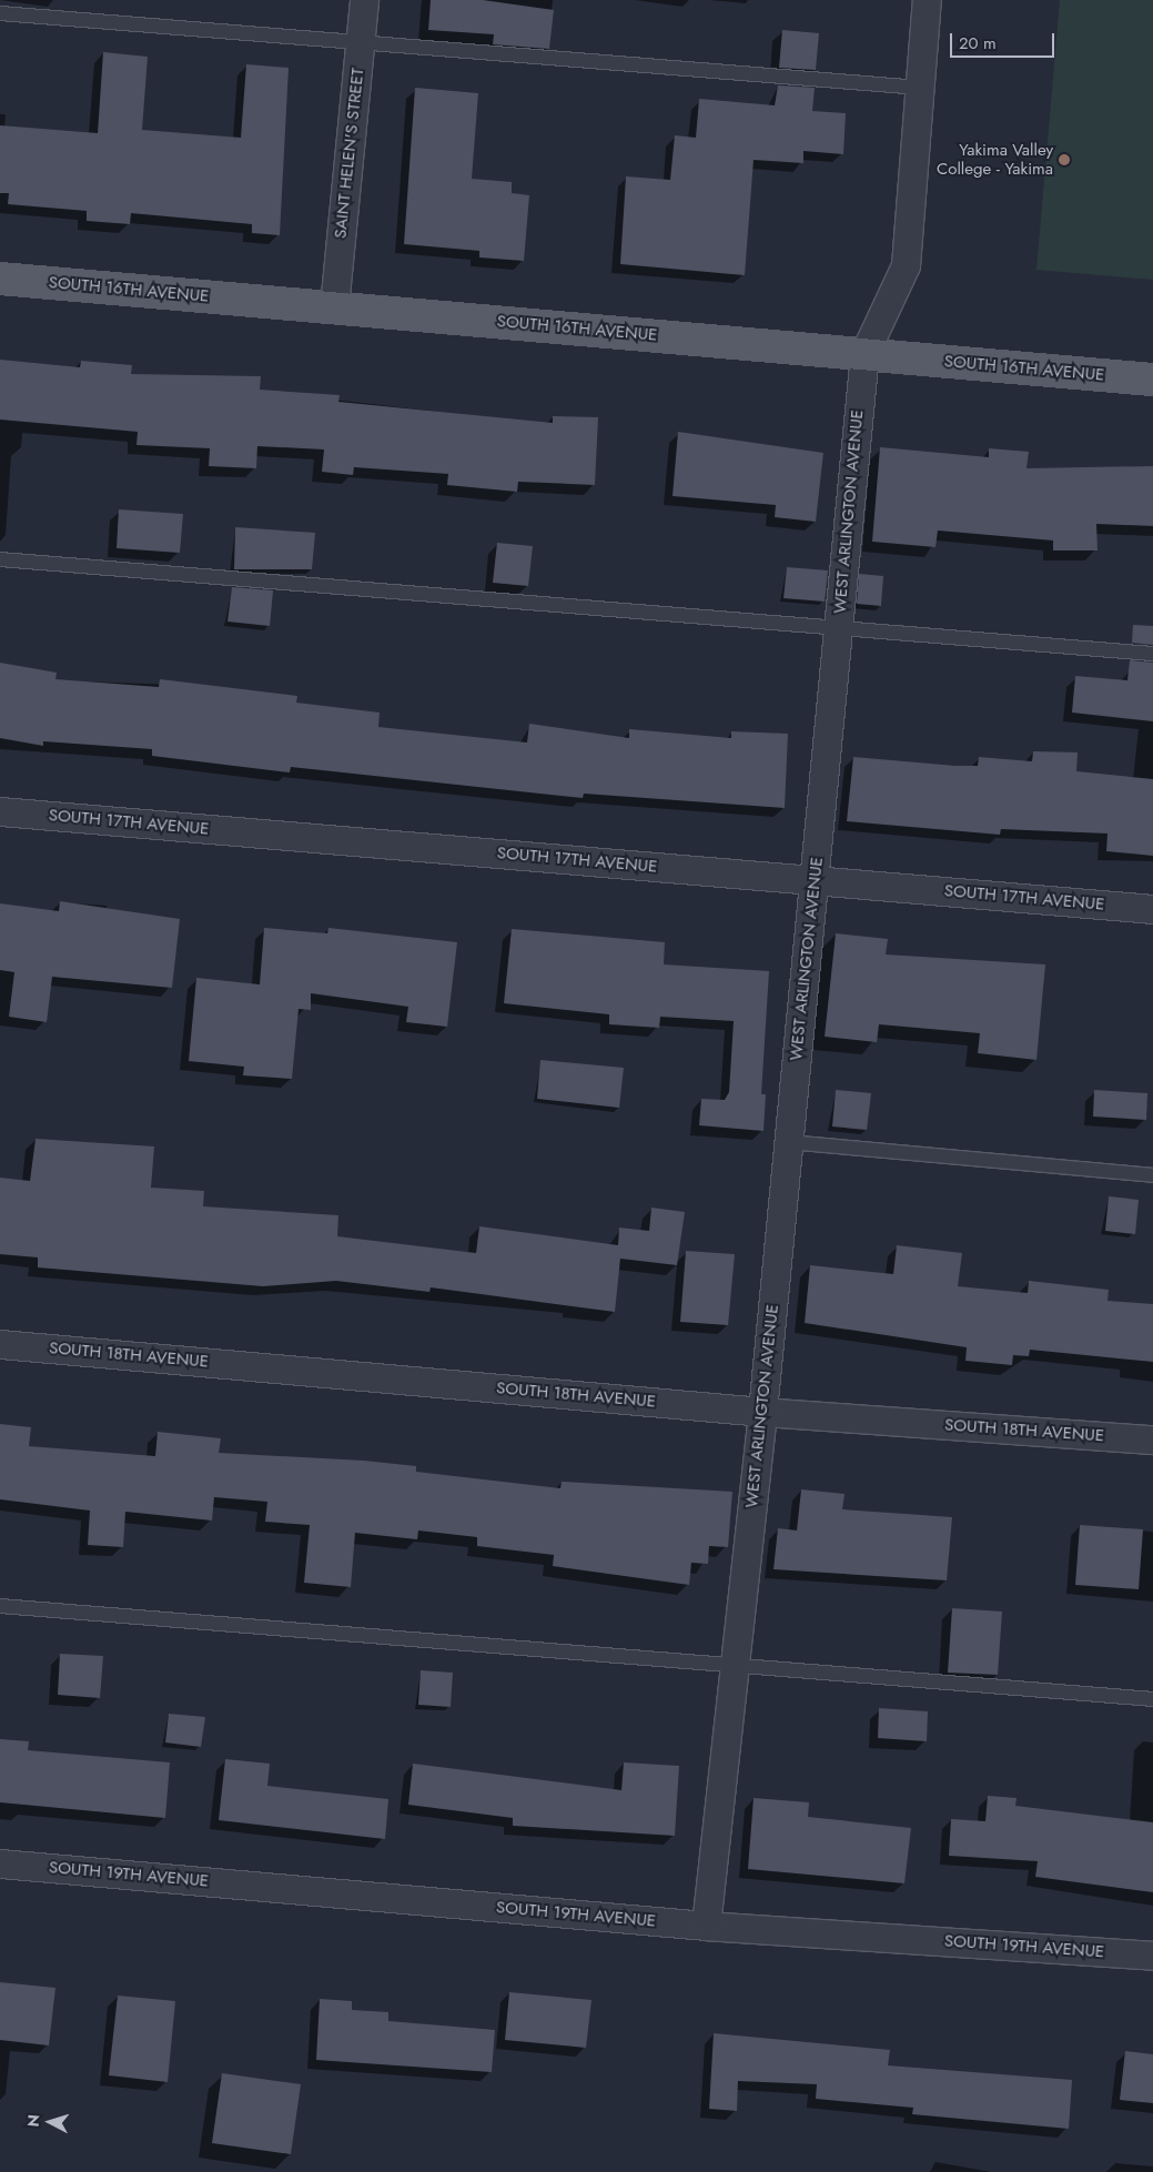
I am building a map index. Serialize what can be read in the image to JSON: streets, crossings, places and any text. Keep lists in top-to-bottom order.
{
  "streets": {
    "main road": ["SOUTH 16TH AVENUE"],
    "street": [
      "SAINT HELEN'S STREET",
      "WEST ARLINGTON AVENUE",
      "SOUTH 17TH AVENUE",
      "SOUTH 18TH AVENUE",
      "SOUTH 19TH AVENUE"
    ]
  },
  "crossings": [
    ["SAINT HELEN'S STREET", "SOUTH 16TH AVENUE"],
    ["SOUTH 16TH AVENUE", "WEST ARLINGTON AVENUE"],
    ["WEST ARLINGTON AVENUE", "SOUTH 17TH AVENUE"],
    ["WEST ARLINGTON AVENUE", "SOUTH 18TH AVENUE"],
    ["WEST ARLINGTON AVENUE", "SOUTH 19TH AVENUE"]
  ],
  "places": ["Yakima Valley College - Yakima"],
  "scale_bar": "20 m",
  "north": "left"
}
